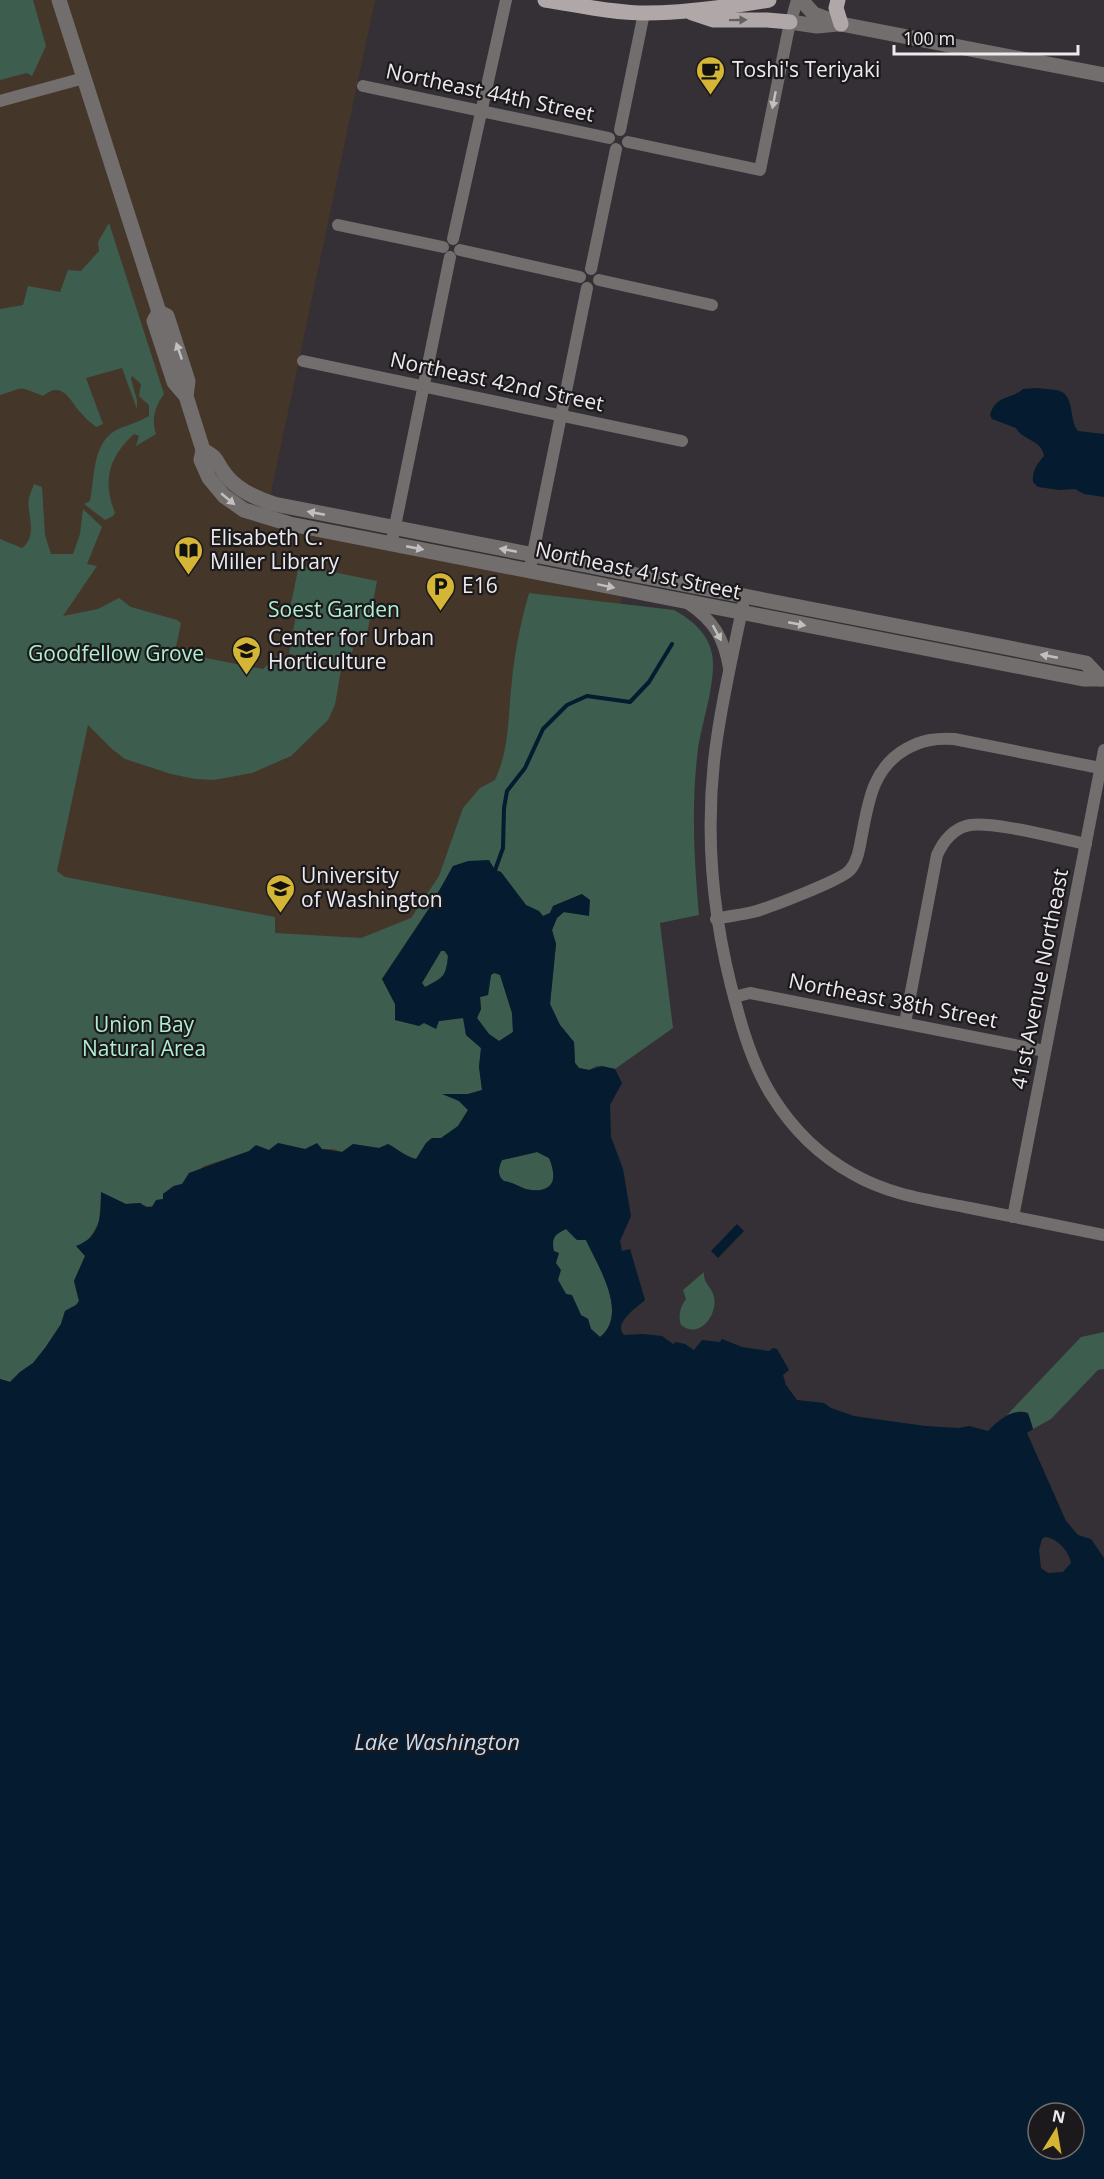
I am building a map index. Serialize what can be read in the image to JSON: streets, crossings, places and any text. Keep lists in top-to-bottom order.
{
  "streets": {
    "street": [
      "Northeast 44th Street",
      "Northeast 42nd Street",
      "Northeast 41st Street",
      "41st Avenue Northeast",
      "Northeast 38th Street"
    ]
  },
  "crossings": [
    ["41st Avenue Northeast", "Northeast 38th Street"]
  ],
  "water": ["Lake Washington"],
  "parks": ["Soest Garden", "Goodfellow Grove", "Union Bay Natural Area"],
  "places": {
    "cafe": ["Toshi's Teriyaki"],
    "library": ["Elisabeth C. Miller Library"],
    "parking": ["E16"],
    "school or university": ["Center for Urban Horticulture", "University of Washington"]
  },
  "scale_bar": "100 m",
  "north": "top"
}
